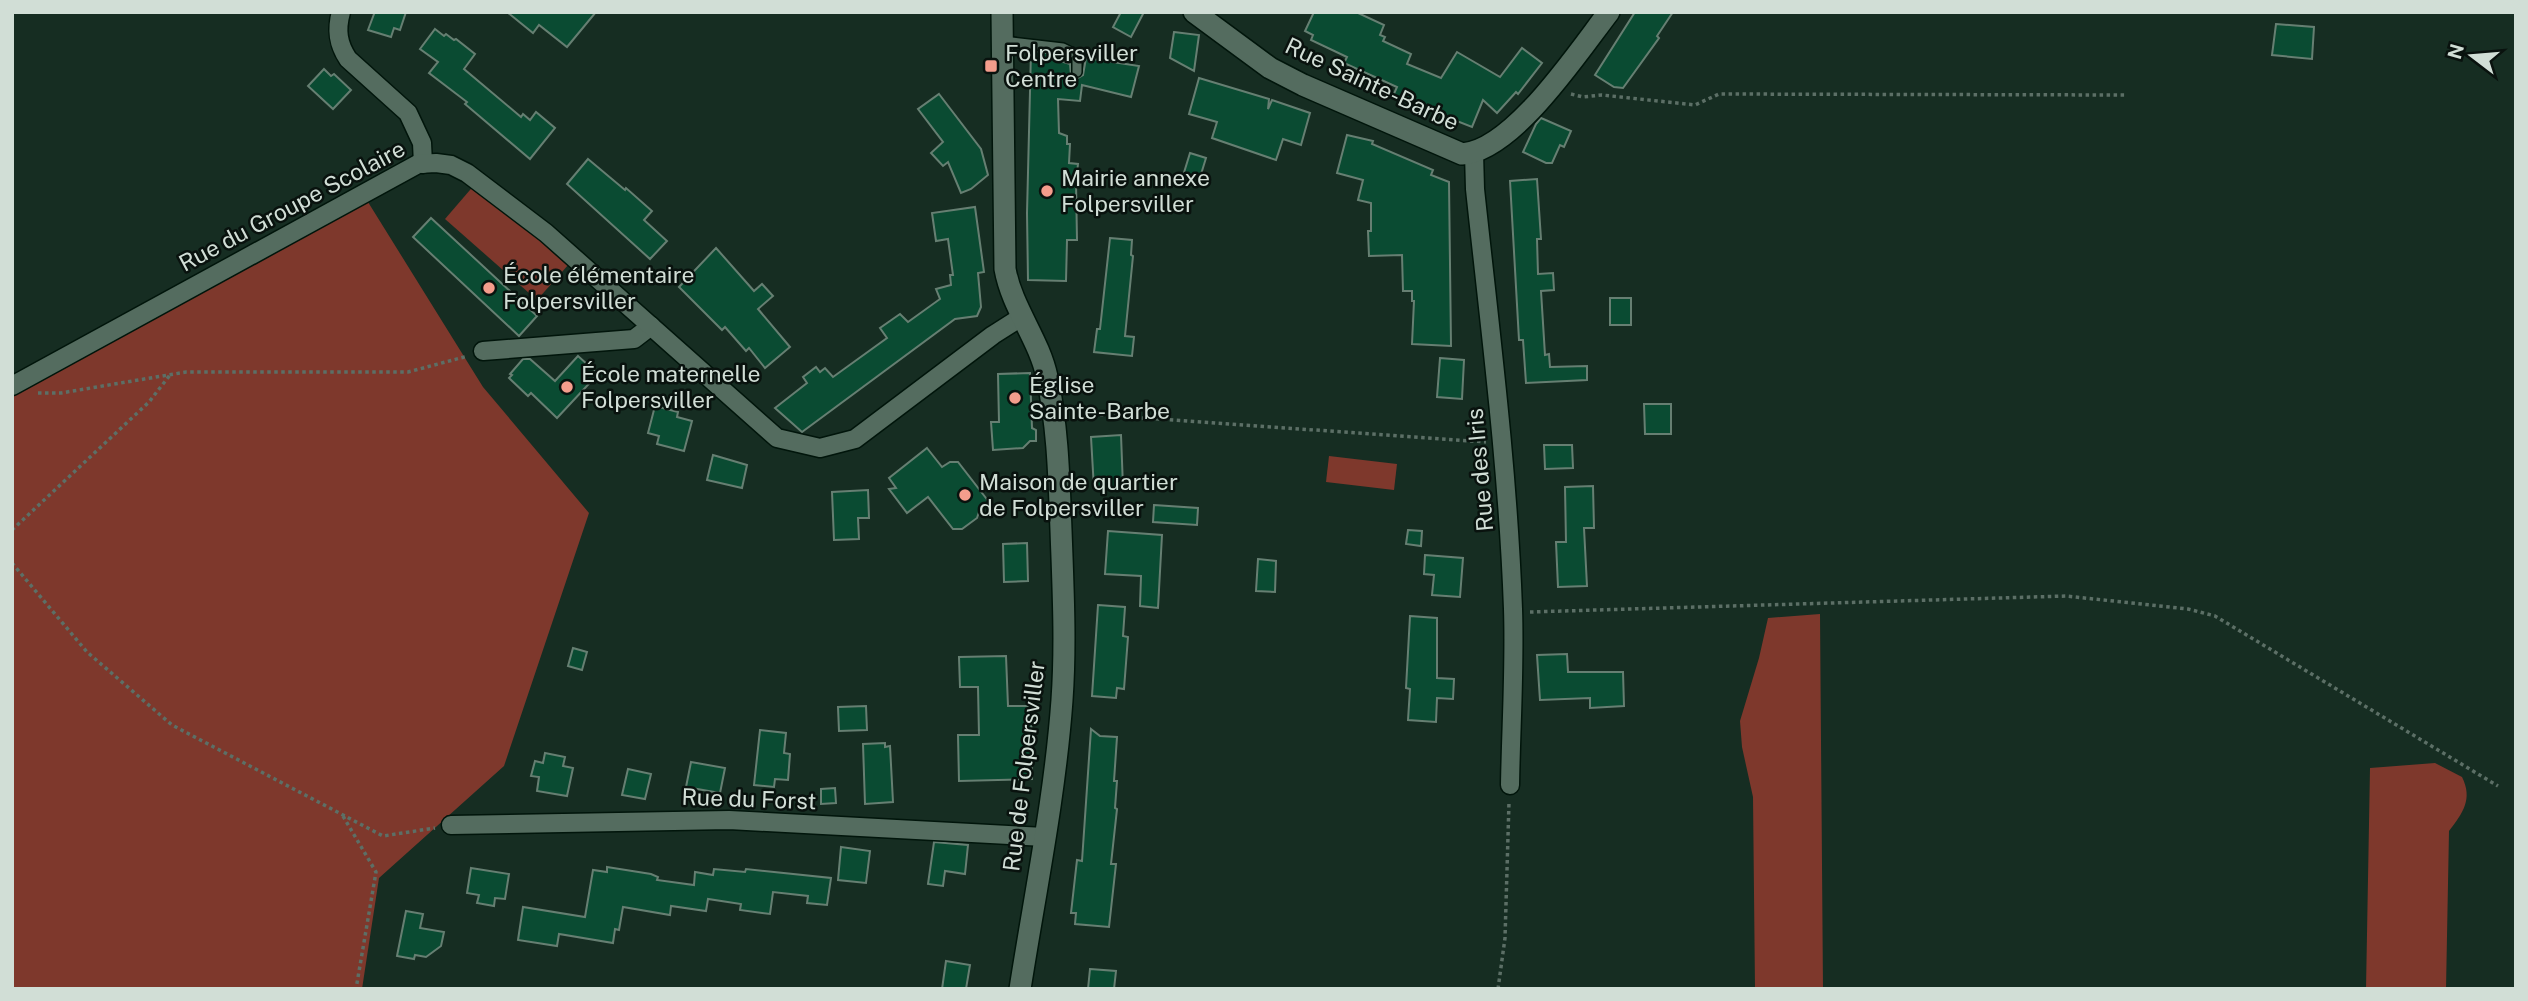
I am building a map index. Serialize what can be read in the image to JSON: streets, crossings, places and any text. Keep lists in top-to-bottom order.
{
  "streets": {
    "street": [
      "Rue Sainte-Barbe",
      "Rue du Groupe Scolaire",
      "Rue des Iris",
      "Rue de Folpersviller",
      "Rue du Forst"
    ]
  },
  "crossings": [
    ["Rue Sainte-Barbe", "Rue des Iris"],
    ["Rue du Groupe Scolaire", "Rue de Folpersviller"],
    ["Rue de Folpersviller", "Rue du Forst"]
  ],
  "places": {
    "transit": ["Folpersviller Centre"],
    "other": [
      "Mairie annexe Folpersviller",
      "École élémentaire Folpersviller",
      "École maternelle Folpersviller",
      "Église Sainte-Barbe",
      "Maison de quartier de Folpersviller"
    ]
  },
  "north": "left"
}
